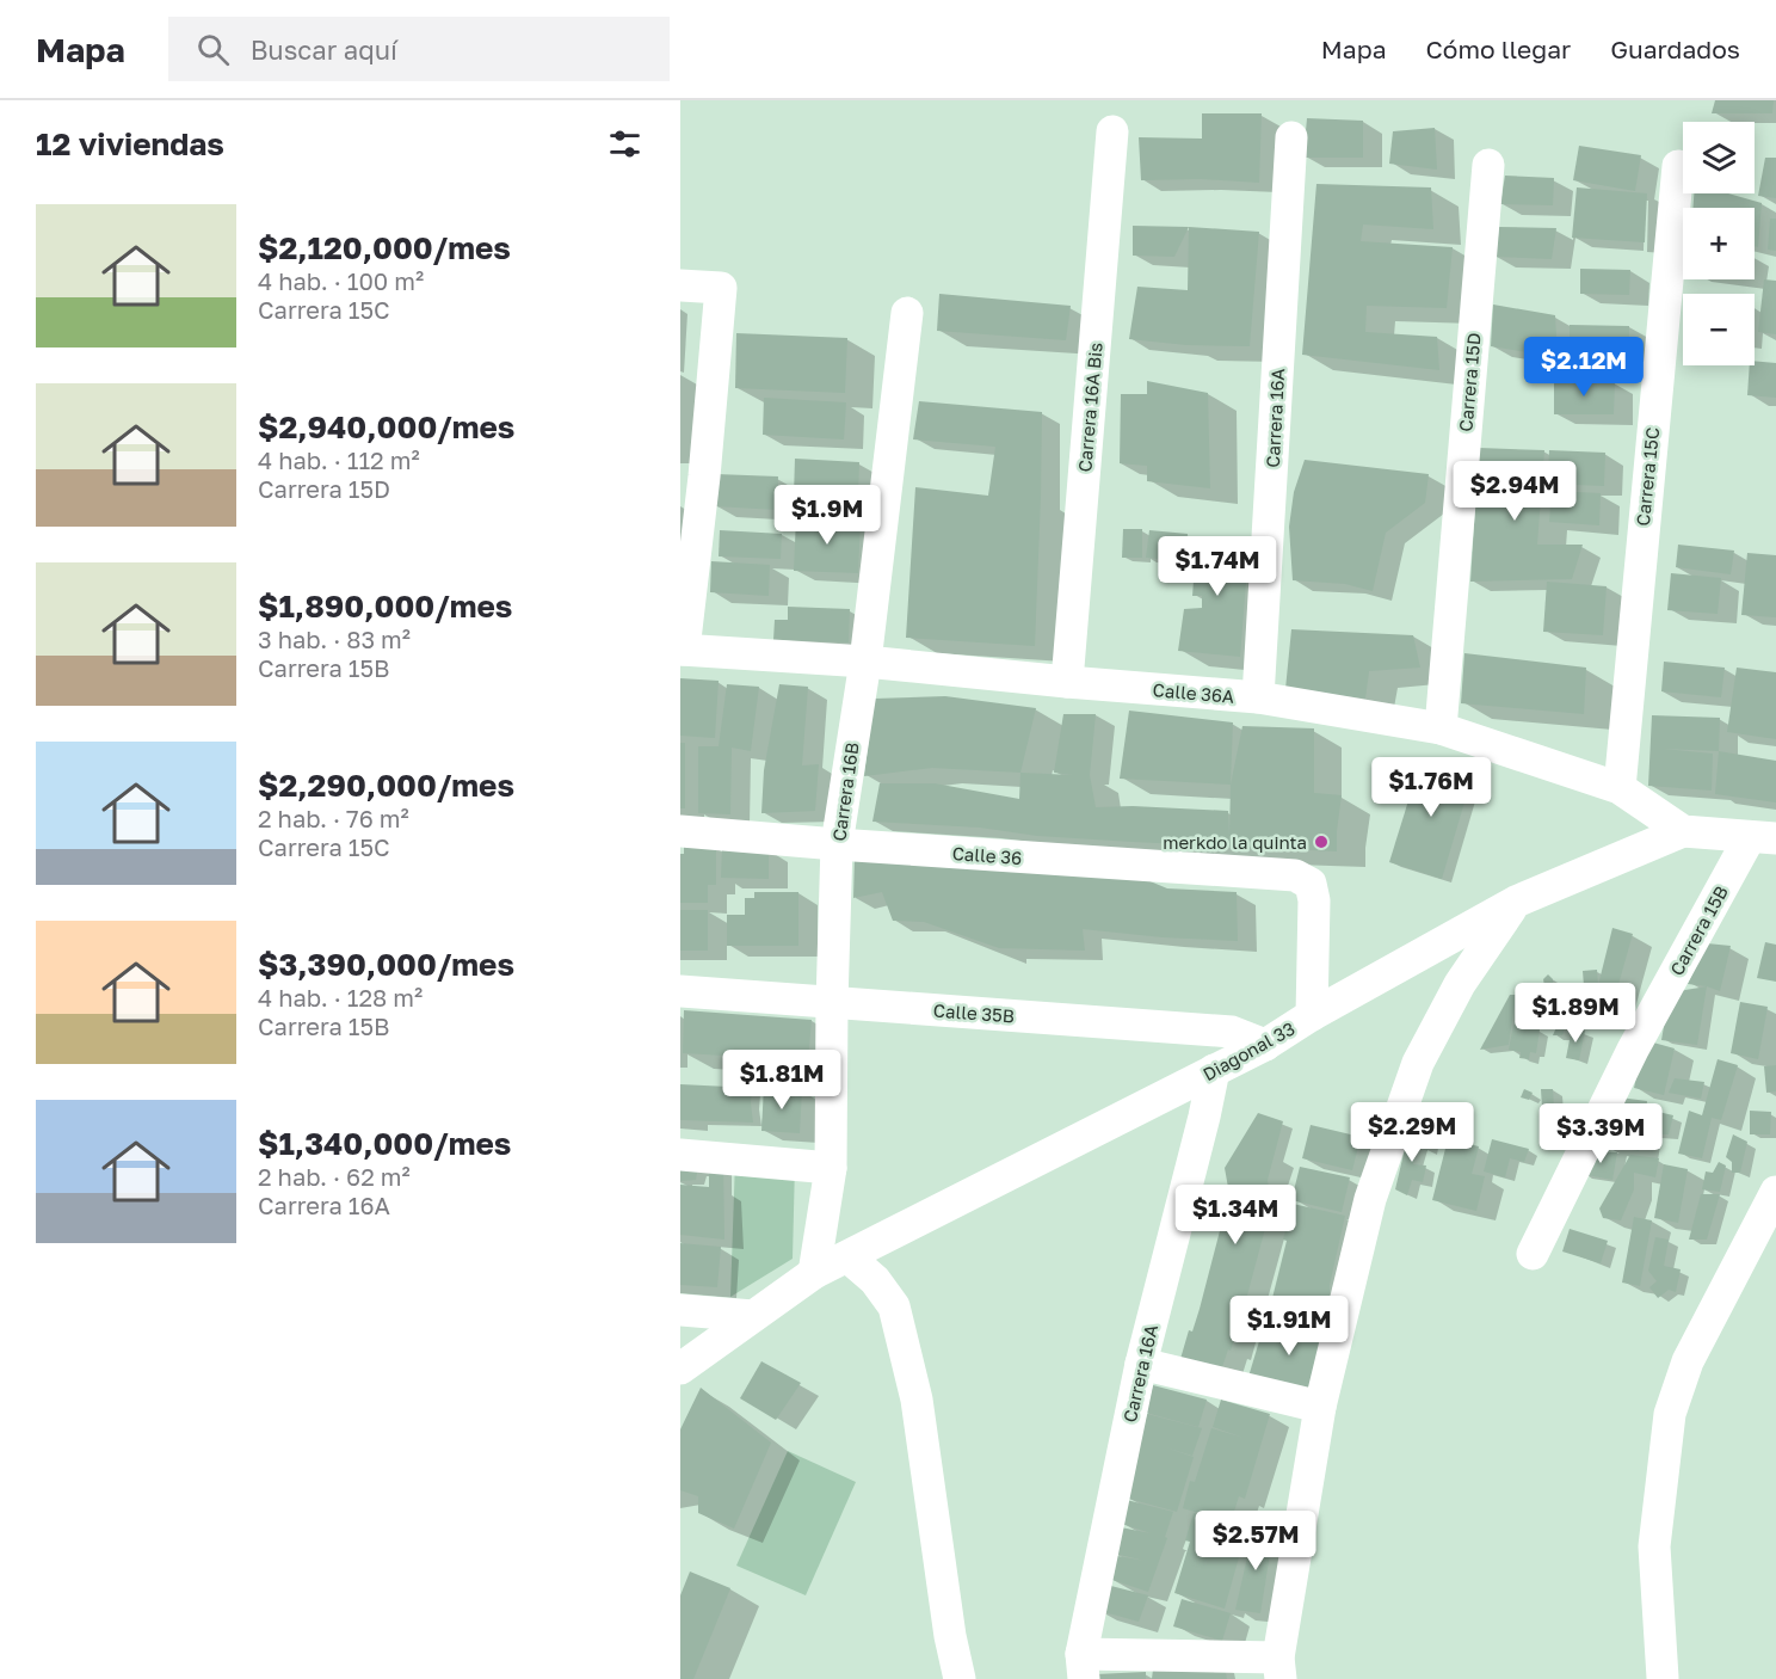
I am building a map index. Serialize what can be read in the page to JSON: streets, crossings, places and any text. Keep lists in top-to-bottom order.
{
  "streets": {
    "street": [
      "Carrera 15D",
      "Carrera 16A Bis",
      "Carrera 16A",
      "Carrera 15C",
      "Calle 36A",
      "Carrera 16B",
      "Calle 36",
      "Carrera 15B",
      "Calle 35B",
      "Diagonal 33"
    ]
  },
  "crossings": [
    ["Carrera 15D", "Calle 36A"],
    ["Carrera 16A Bis", "Calle 36A"],
    ["Carrera 16A", "Calle 36A"],
    ["Carrera 16A", "Diagonal 33"],
    ["Carrera 15C", "Calle 36A"],
    ["Calle 36A", "Carrera 16B"],
    ["Calle 36A", "Diagonal 33"],
    ["Carrera 16B", "Calle 36"],
    ["Carrera 16B", "Calle 35B"],
    ["Carrera 16B", "Diagonal 33"],
    ["Calle 36", "Diagonal 33"],
    ["Calle 35B", "Diagonal 33"]
  ],
  "places": ["merkdo la quinta"],
  "page": {
    "header": "Mapa",
    "search": "Buscar aquí",
    "nav": ["Mapa", "Cómo llegar", "Guardados"],
    "heading": "12 viviendas",
    "map_buttons": ["+", "−"],
    "list": [
      {
        "name": "$2,120,000/mes",
        "note": "4 hab. · 100 m² · Carrera 15C"
      },
      {
        "name": "$2,940,000/mes",
        "note": "4 hab. · 112 m² · Carrera 15D"
      },
      {
        "name": "$1,890,000/mes",
        "note": "3 hab. · 83 m² · Carrera 15B"
      },
      {
        "name": "$2,290,000/mes",
        "note": "2 hab. · 76 m² · Carrera 15C"
      },
      {
        "name": "$3,390,000/mes",
        "note": "4 hab. · 128 m² · Carrera 15B"
      },
      {
        "name": "$1,340,000/mes",
        "note": "2 hab. · 62 m² · Carrera 16A"
      }
    ],
    "price": [
      "$2.12M",
      "$2.94M",
      "$1.9M",
      "$1.74M",
      "$1.76M",
      "$1.89M",
      "$1.81M",
      "$2.29M",
      "$3.39M",
      "$1.34M",
      "$1.91M",
      "$2.57M"
    ]
  }
}
